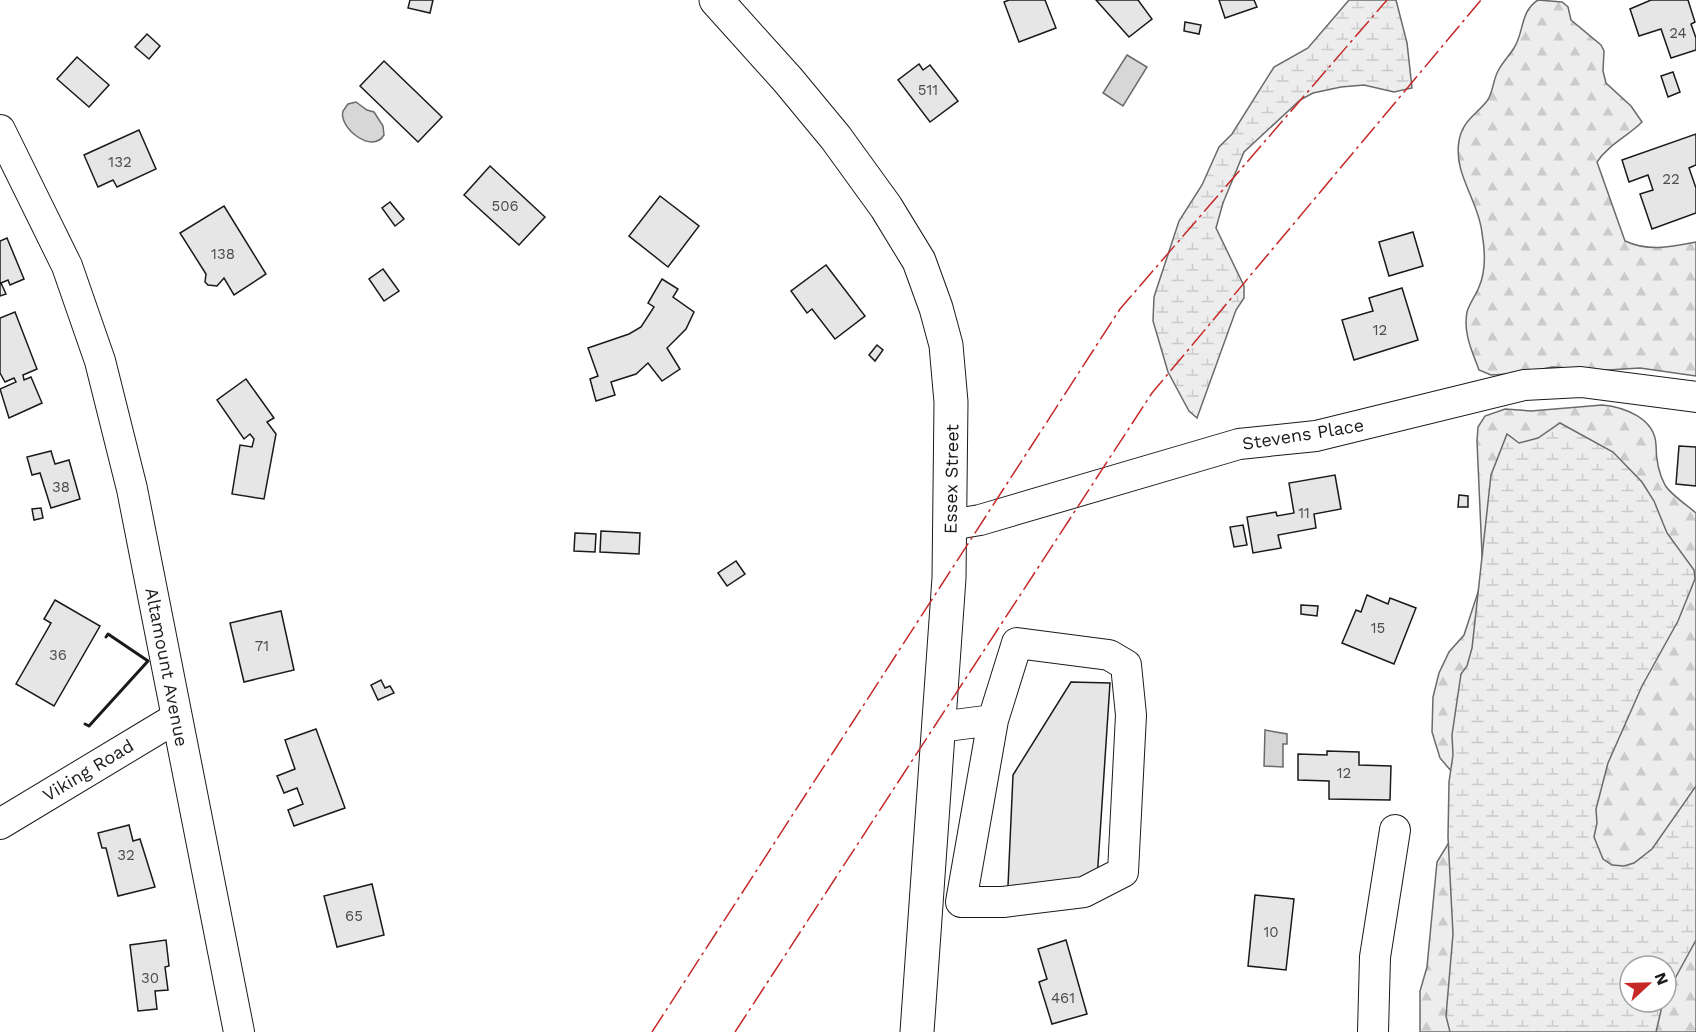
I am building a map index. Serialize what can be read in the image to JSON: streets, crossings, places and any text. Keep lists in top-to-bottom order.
{
  "streets": {
    "main road": ["Essex Street"],
    "street": ["Stevens Place", "Altamount Avenue", "Viking Road"]
  },
  "crossings": [
    ["Stevens Place", "Essex Street"],
    ["Altamount Avenue", "Viking Road"]
  ],
  "house_numbers": [
    "24",
    "511",
    "132",
    "22",
    "506",
    "138",
    "12",
    "38",
    "11",
    "15",
    "71",
    "36",
    "12",
    "32",
    "65",
    "10",
    "30",
    "461"
  ],
  "north": "right"
}
